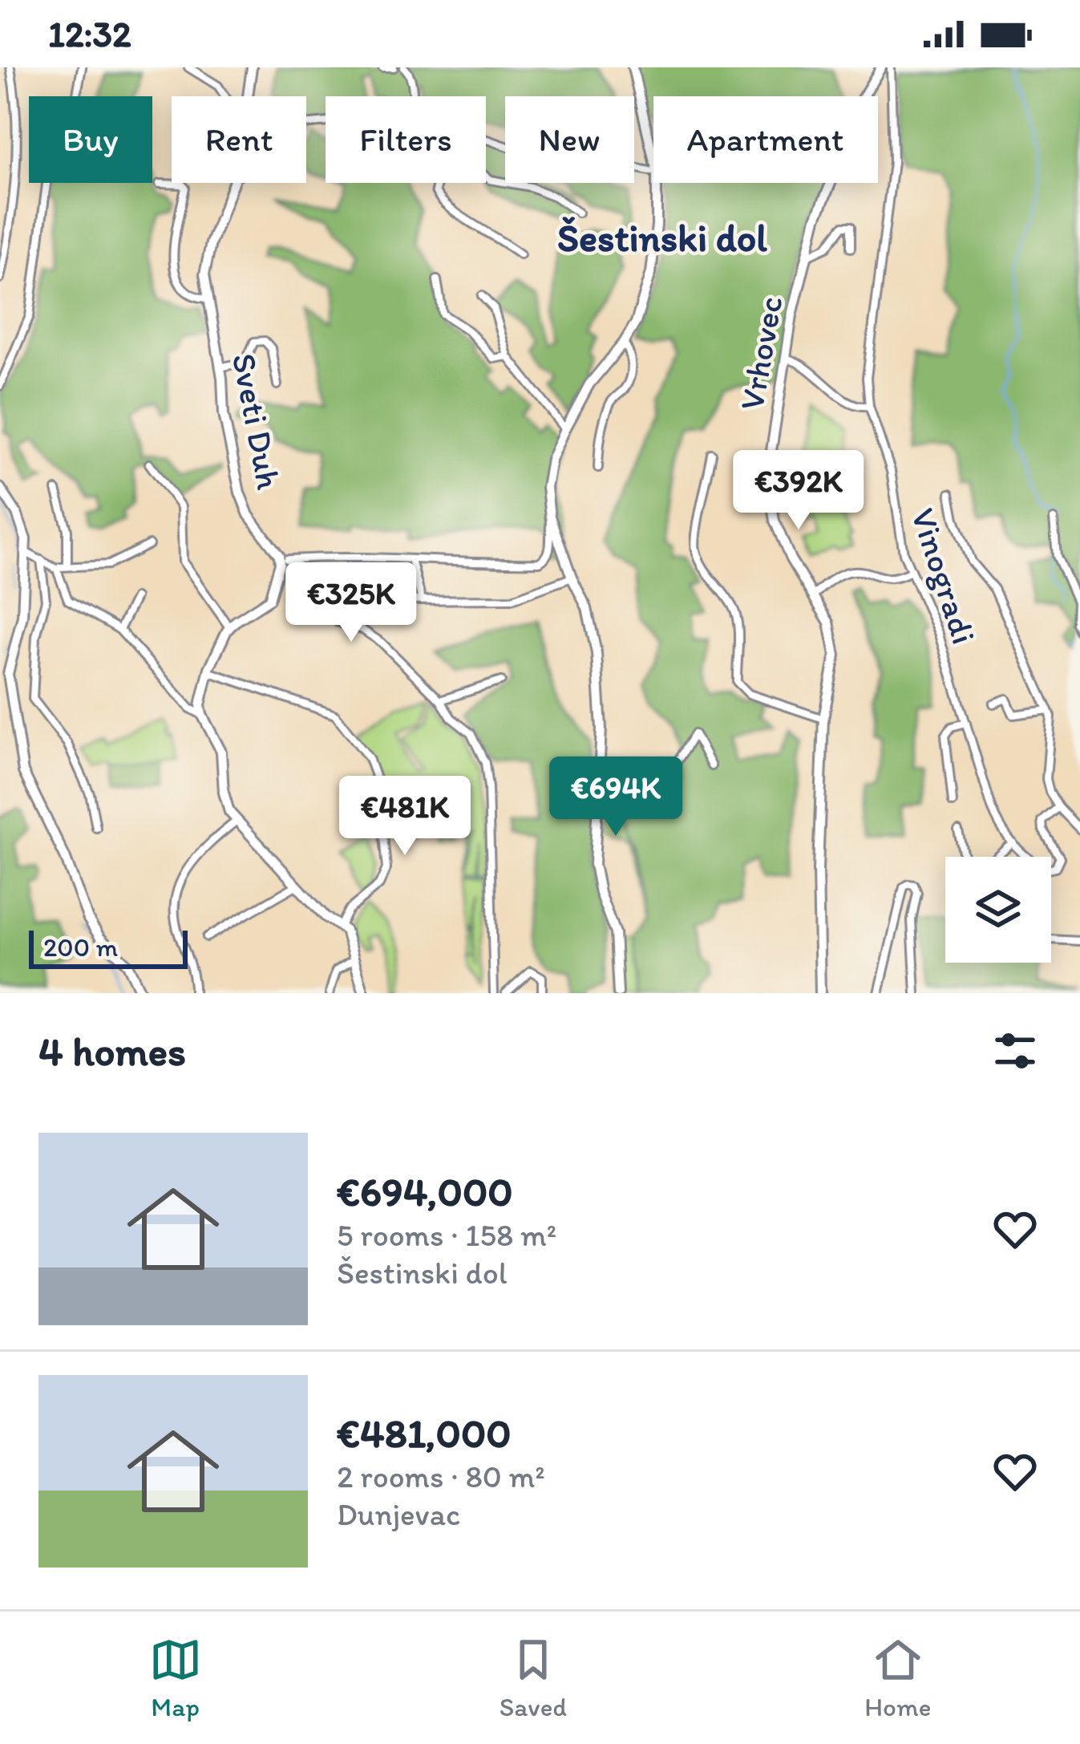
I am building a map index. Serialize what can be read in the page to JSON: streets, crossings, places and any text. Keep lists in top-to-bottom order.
{
  "streets": {
    "street": ["Vrhovec", "Sveti Duh", "Vinogradi"]
  },
  "crossings": [
    ["Vrhovec", "Vinogradi"]
  ],
  "districts": ["Šestinski dol"],
  "scale_bar": "200 m",
  "page": {
    "status": "12:32",
    "chip": [
      "Buy",
      "Rent",
      "Filters",
      "New",
      "Apartment"
    ],
    "price": [
      "€392K",
      "€325K",
      "€694K",
      "€481K"
    ],
    "scale": "200 m",
    "heading": "4 homes",
    "list": [
      {
        "name": "€694,000",
        "note": "5 rooms · 158 m² · Šestinski dol"
      },
      {
        "name": "€481,000",
        "note": "2 rooms · 80 m² · Dunjevac"
      }
    ],
    "tabs": ["Map", "Saved", "Home"]
  }
}
